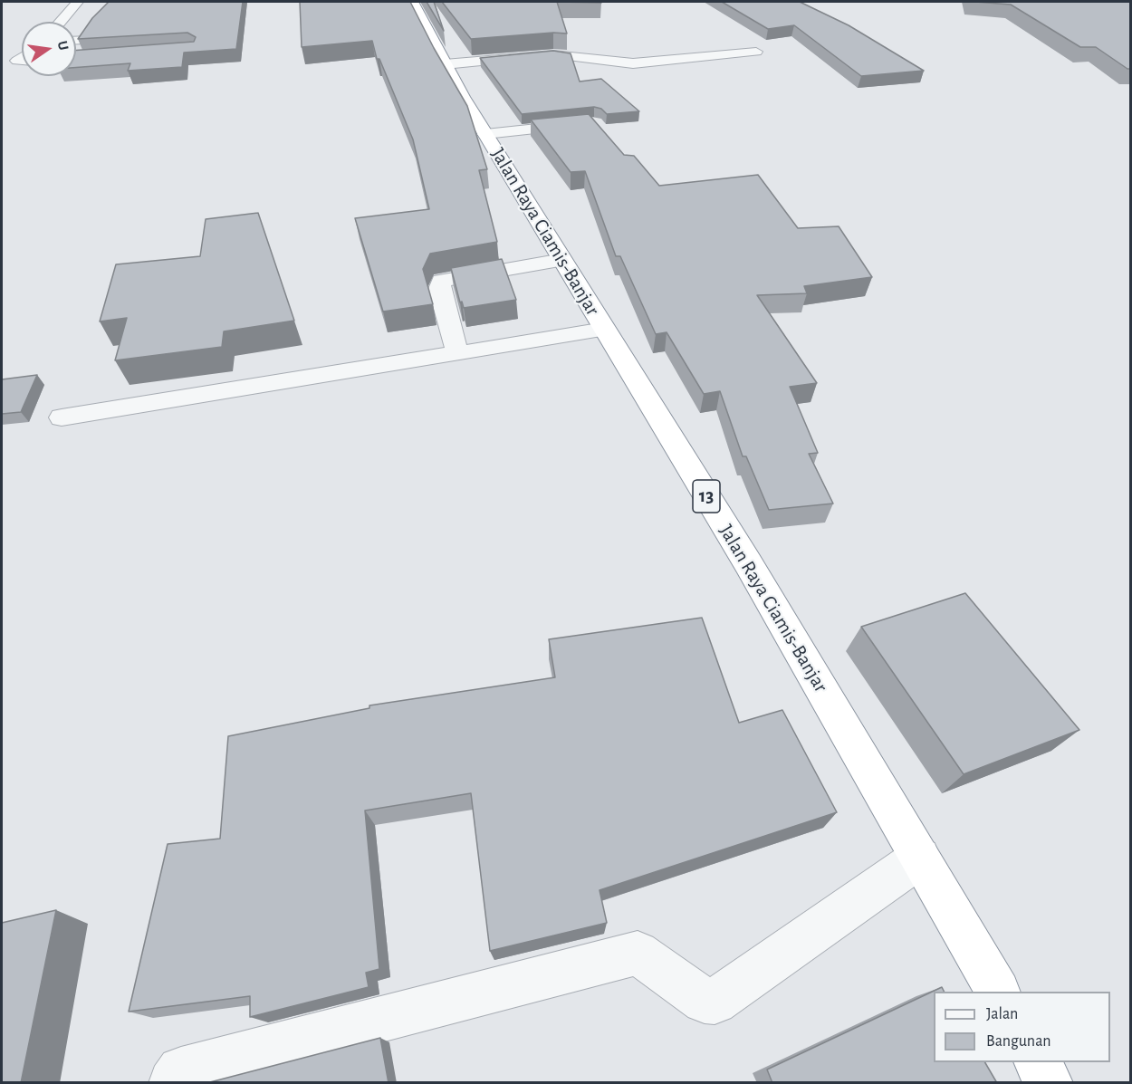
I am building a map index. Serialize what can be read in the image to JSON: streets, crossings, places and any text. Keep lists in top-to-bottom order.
{
  "streets": {
    "highway": ["Jalan Raya Ciamis-Banjar", "13"]
  },
  "legend": ["Jalan", "Bangunan"],
  "north": "right"
}
